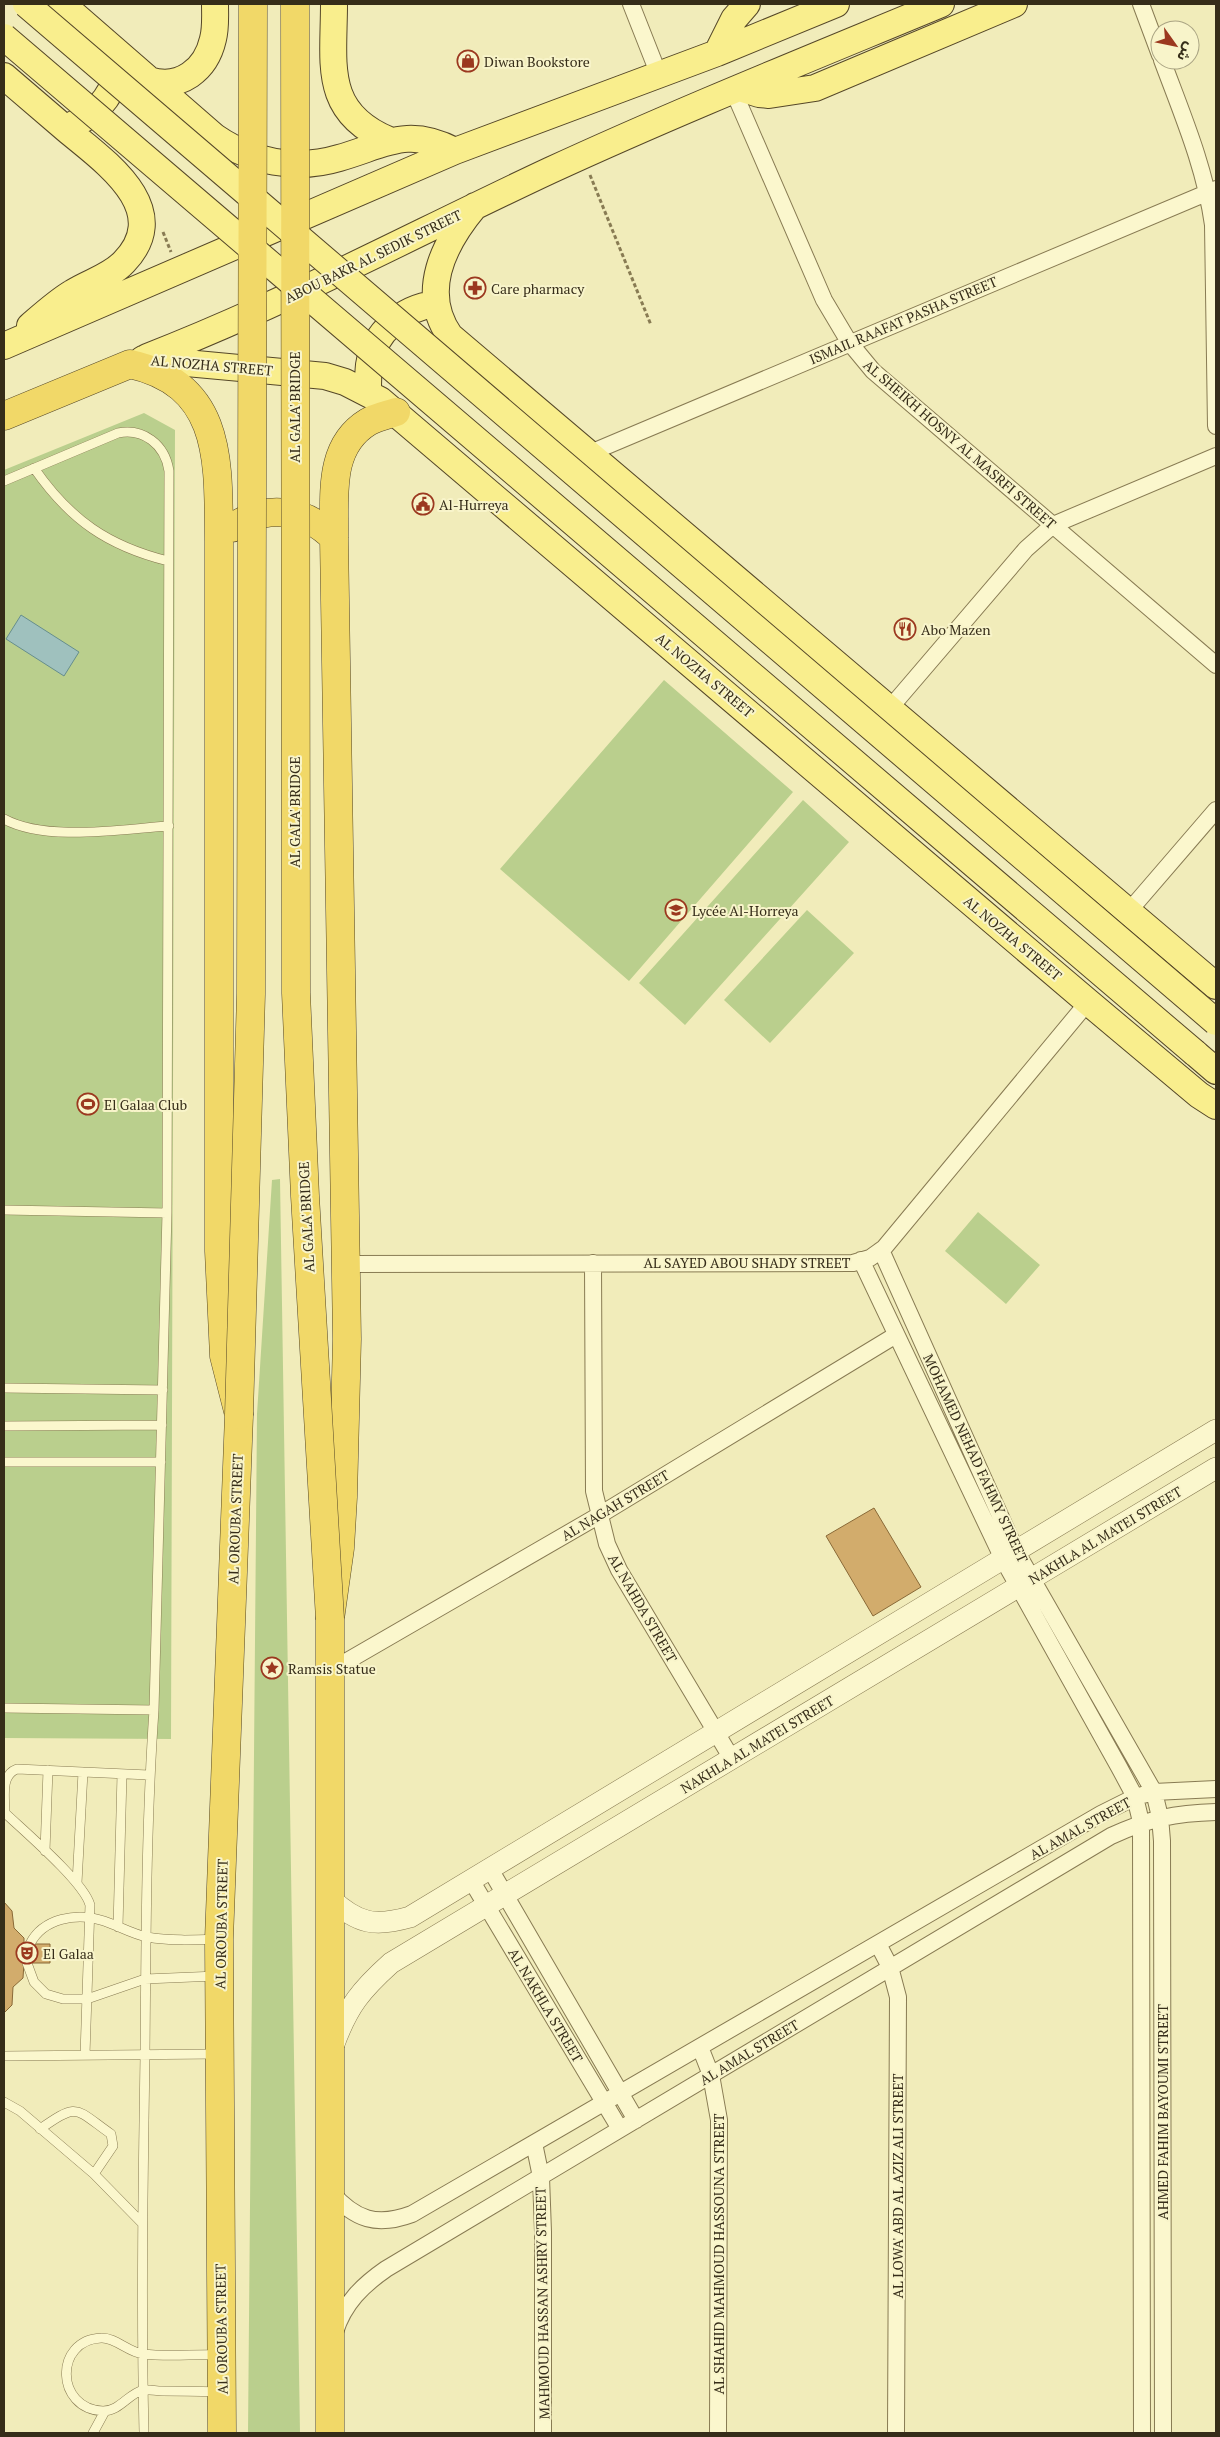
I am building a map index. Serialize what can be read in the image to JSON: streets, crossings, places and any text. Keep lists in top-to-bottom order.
{
  "streets": {
    "highway": ["ABOU BAKR AL SEDIK STREET", "AL GALA' BRIDGE", "AL OROUBA STREET"],
    "main road": ["AL NOZHA STREET"],
    "street": [
      "ISMAIL RAAFAT PASHA STREET",
      "AL SHEIKH HOSNY AL MASRFI STREET",
      "AL SAYED ABOU SHADY STREET",
      "MOHAMED NEHAD FAHMY STREET",
      "AL NAGAH STREET",
      "NAKHLA AL MATEI STREET",
      "AL NAHDA STREET",
      "AL AMAL STREET",
      "AL NAKHLA STREET",
      "AHMED FAHIM BAYOUMI STREET",
      "AL LOWA' ABD AL AZIZ ALI STREET",
      "AL SHAHID MAHMOUD HASSOUNA STREET",
      "MAHMOUD HASSAN ASHRY STREET"
    ]
  },
  "crossings": [
    ["ABOU BAKR AL SEDIK STREET", "AL NOZHA STREET"],
    ["ABOU BAKR AL SEDIK STREET", "AL SHEIKH HOSNY AL MASRFI STREET"],
    ["ISMAIL RAAFAT PASHA STREET", "AL SHEIKH HOSNY AL MASRFI STREET"],
    ["AL NOZHA STREET", "AL SAYED ABOU SHADY STREET"],
    ["AL SAYED ABOU SHADY STREET", "MOHAMED NEHAD FAHMY STREET"],
    ["AL SAYED ABOU SHADY STREET", "AL NAHDA STREET"],
    ["MOHAMED NEHAD FAHMY STREET", "AL NAGAH STREET"],
    ["MOHAMED NEHAD FAHMY STREET", "NAKHLA AL MATEI STREET"],
    ["MOHAMED NEHAD FAHMY STREET", "AL AMAL STREET"],
    ["MOHAMED NEHAD FAHMY STREET", "AHMED FAHIM BAYOUMI STREET"],
    ["AL NAGAH STREET", "AL NAHDA STREET"],
    ["NAKHLA AL MATEI STREET", "AL NAHDA STREET"],
    ["NAKHLA AL MATEI STREET", "AL NAKHLA STREET"],
    ["AL AMAL STREET", "AL NAKHLA STREET"],
    ["AL AMAL STREET", "AHMED FAHIM BAYOUMI STREET"],
    ["AL AMAL STREET", "AL LOWA' ABD AL AZIZ ALI STREET"],
    ["AL AMAL STREET", "AL SHAHID MAHMOUD HASSOUNA STREET"],
    ["AL AMAL STREET", "MAHMOUD HASSAN ASHRY STREET"]
  ],
  "places": {
    "shop": ["Diwan Bookstore"],
    "pharmacy": ["Care pharmacy"],
    "public building": ["Al-Hurreya"],
    "restaurant": ["Abo Mazen"],
    "school or university": ["Lycée Al-Horreya"],
    "sports": ["El Galaa Club"],
    "place": ["Ramsis Statue"],
    "theatre": ["El Galaa"]
  },
  "north": "bottom right"
}
